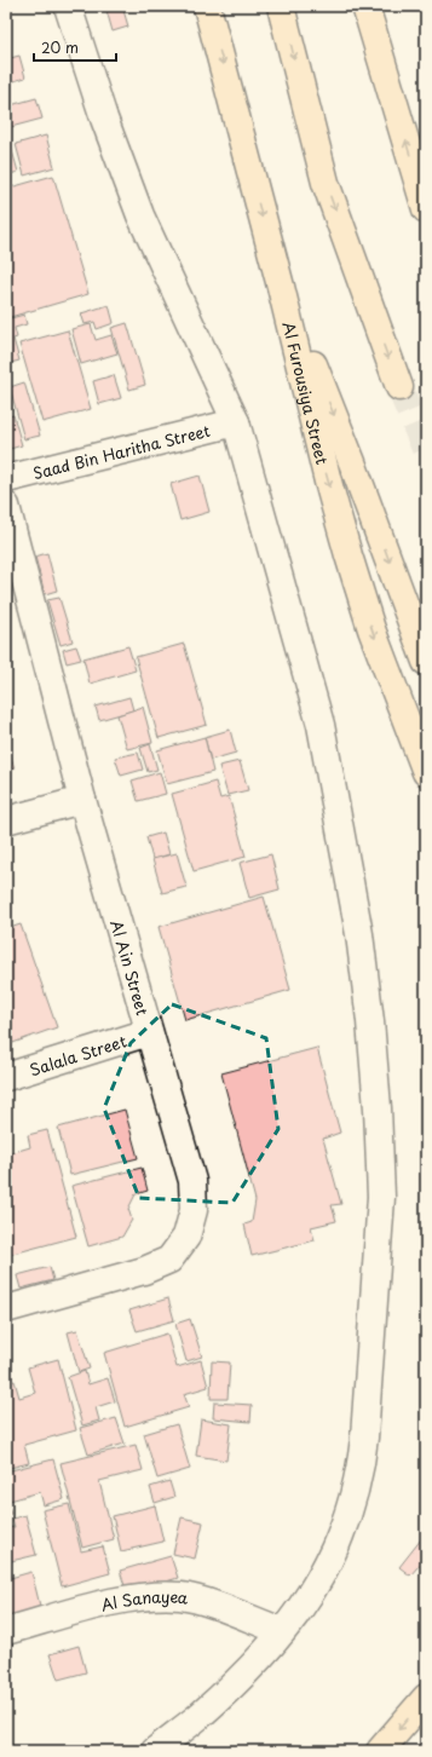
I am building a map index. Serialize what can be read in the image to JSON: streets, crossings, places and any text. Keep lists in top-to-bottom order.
{
  "streets": {
    "main road": ["Al Furousiya Street"],
    "street": [
      "Saad Bin Haritha Street",
      "Al Ain Street",
      "Salala Street",
      "Al Sanayea"
    ]
  },
  "crossings": [
    ["Al Ain Street", "Salala Street"]
  ],
  "scale_bar": "20 m"
}
